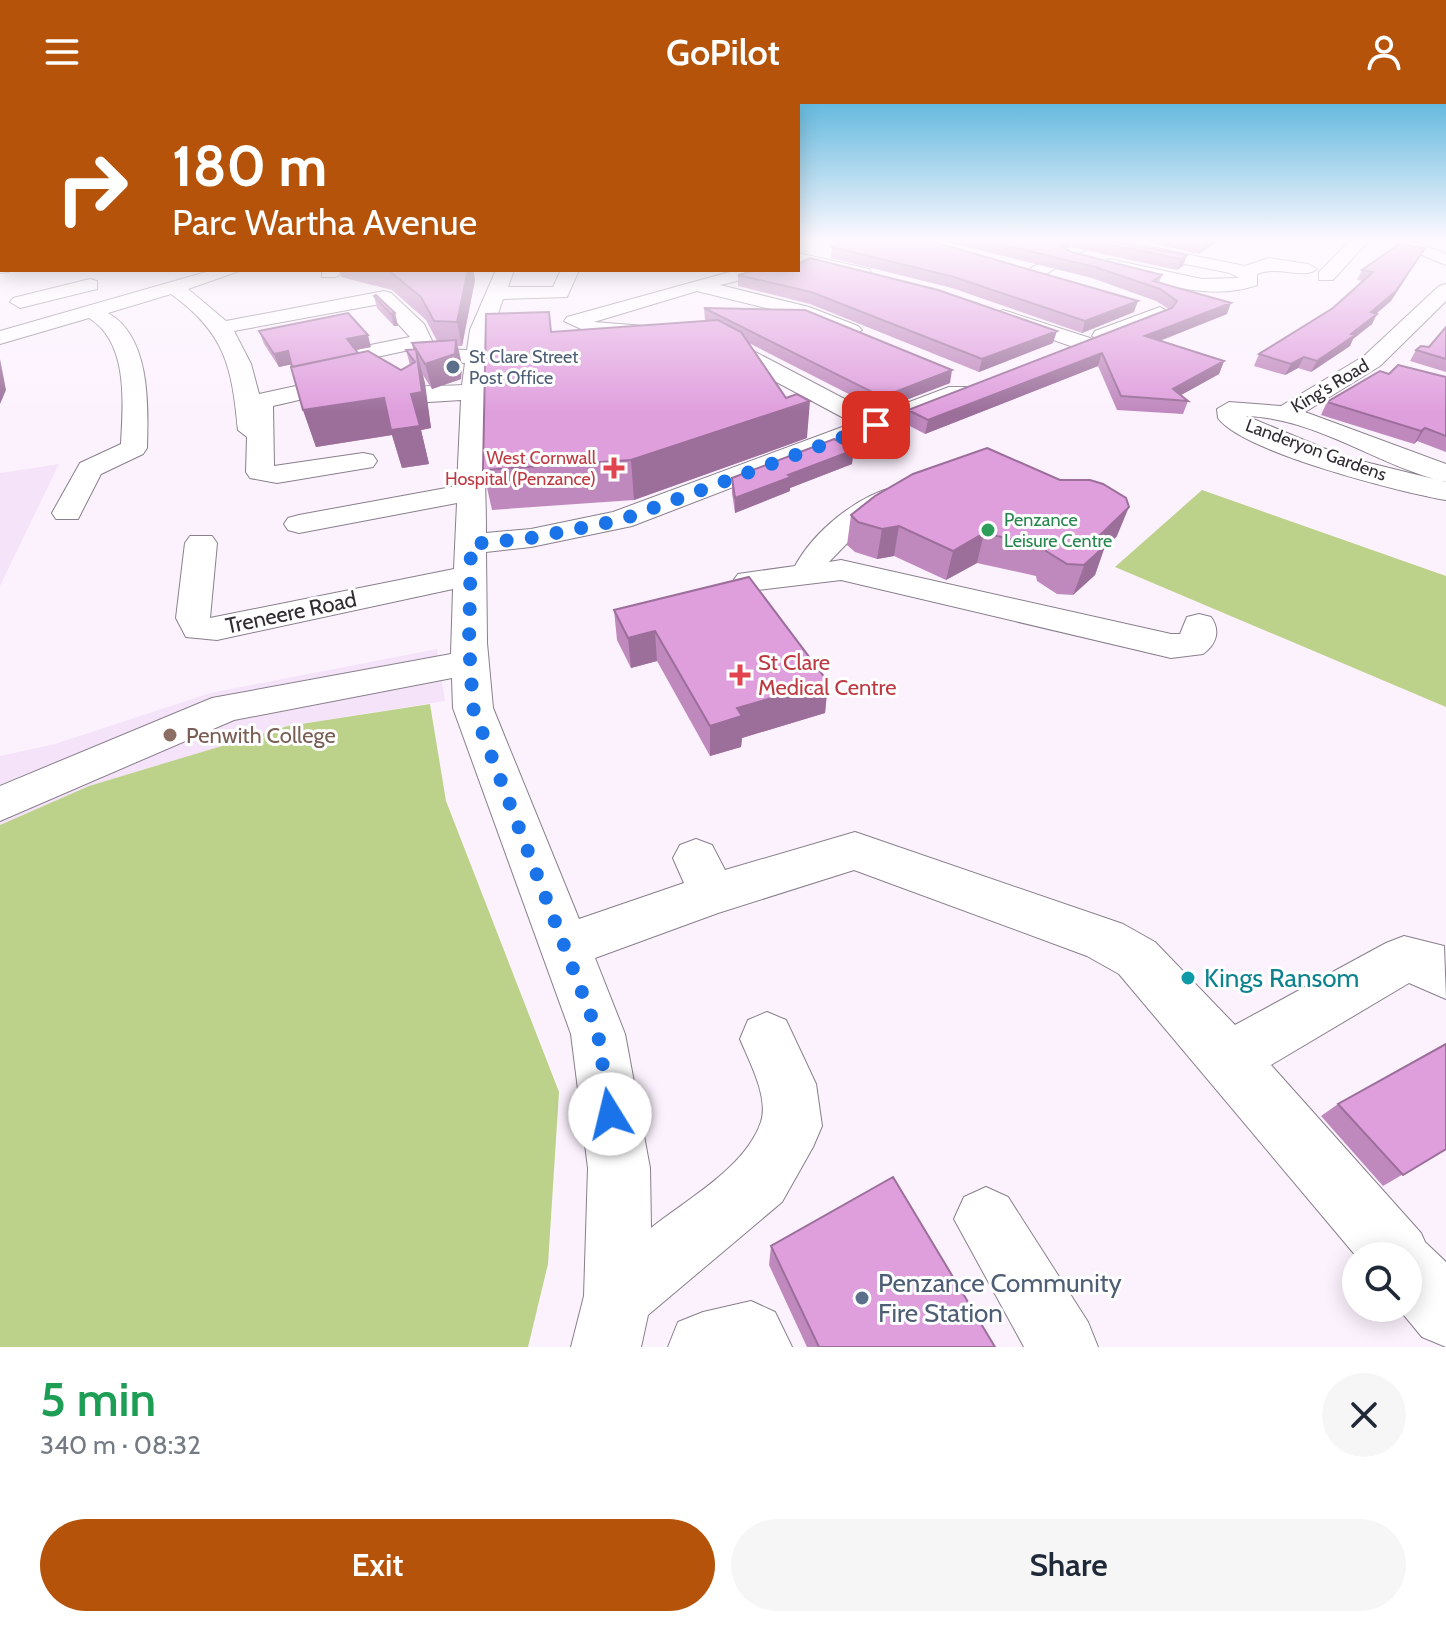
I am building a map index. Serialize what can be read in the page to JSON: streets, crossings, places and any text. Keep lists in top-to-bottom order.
{
  "streets": {
    "street": ["King's Road", "Landeryon Gardens", "Treneere Road"]
  },
  "crossings": [
    ["King's Road", "Landeryon Gardens"]
  ],
  "places": {
    "other": [
      "St Clare Street Post Office",
      "Penzance Leisure Centre",
      "Penwith College",
      "Kings Ransom",
      "Penzance Community Fire Station"
    ],
    "health": ["West Cornwall Hospital (Penzance)", "St Clare Medical Centre"]
  },
  "page": {
    "header": "GoPilot",
    "turn": ["180 m", "Parc Wartha Avenue"],
    "heading": ["5 min", "340 m · 08:32"],
    "buttons": ["Exit", "Share"]
  }
}
